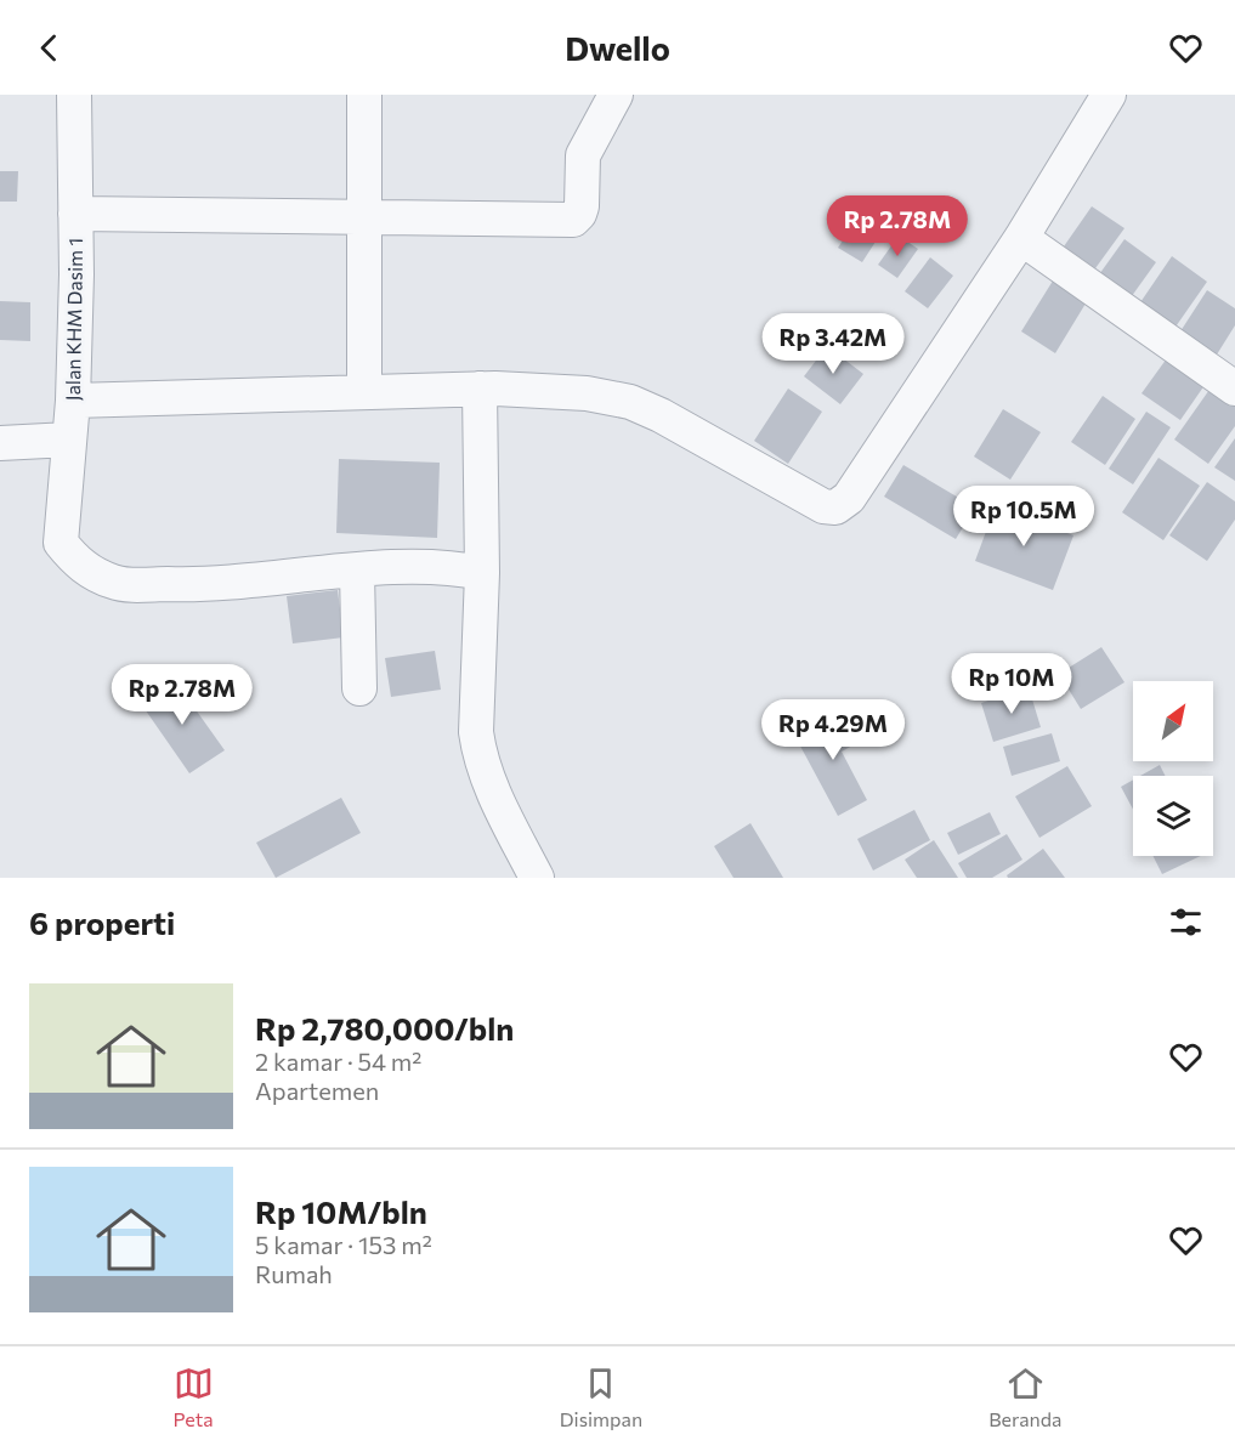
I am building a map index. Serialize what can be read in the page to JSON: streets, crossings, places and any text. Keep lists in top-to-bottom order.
{
  "streets": {
    "street": ["Jalan KHM Dasim 1"]
  },
  "north": "top right",
  "page": {
    "header": "Dwello",
    "price": [
      "Rp 2.78M",
      "Rp 3.42M",
      "Rp 10.5M",
      "Rp 10M",
      "Rp 2.78M",
      "Rp 4.29M"
    ],
    "heading": "6 properti",
    "list": [
      {
        "name": "Rp 2,780,000/bln",
        "note": "2 kamar · 54 m² · Apartemen"
      },
      {
        "name": "Rp 10M/bln",
        "note": "5 kamar · 153 m² · Rumah"
      }
    ],
    "tabs": ["Peta", "Disimpan", "Beranda"]
  }
}
